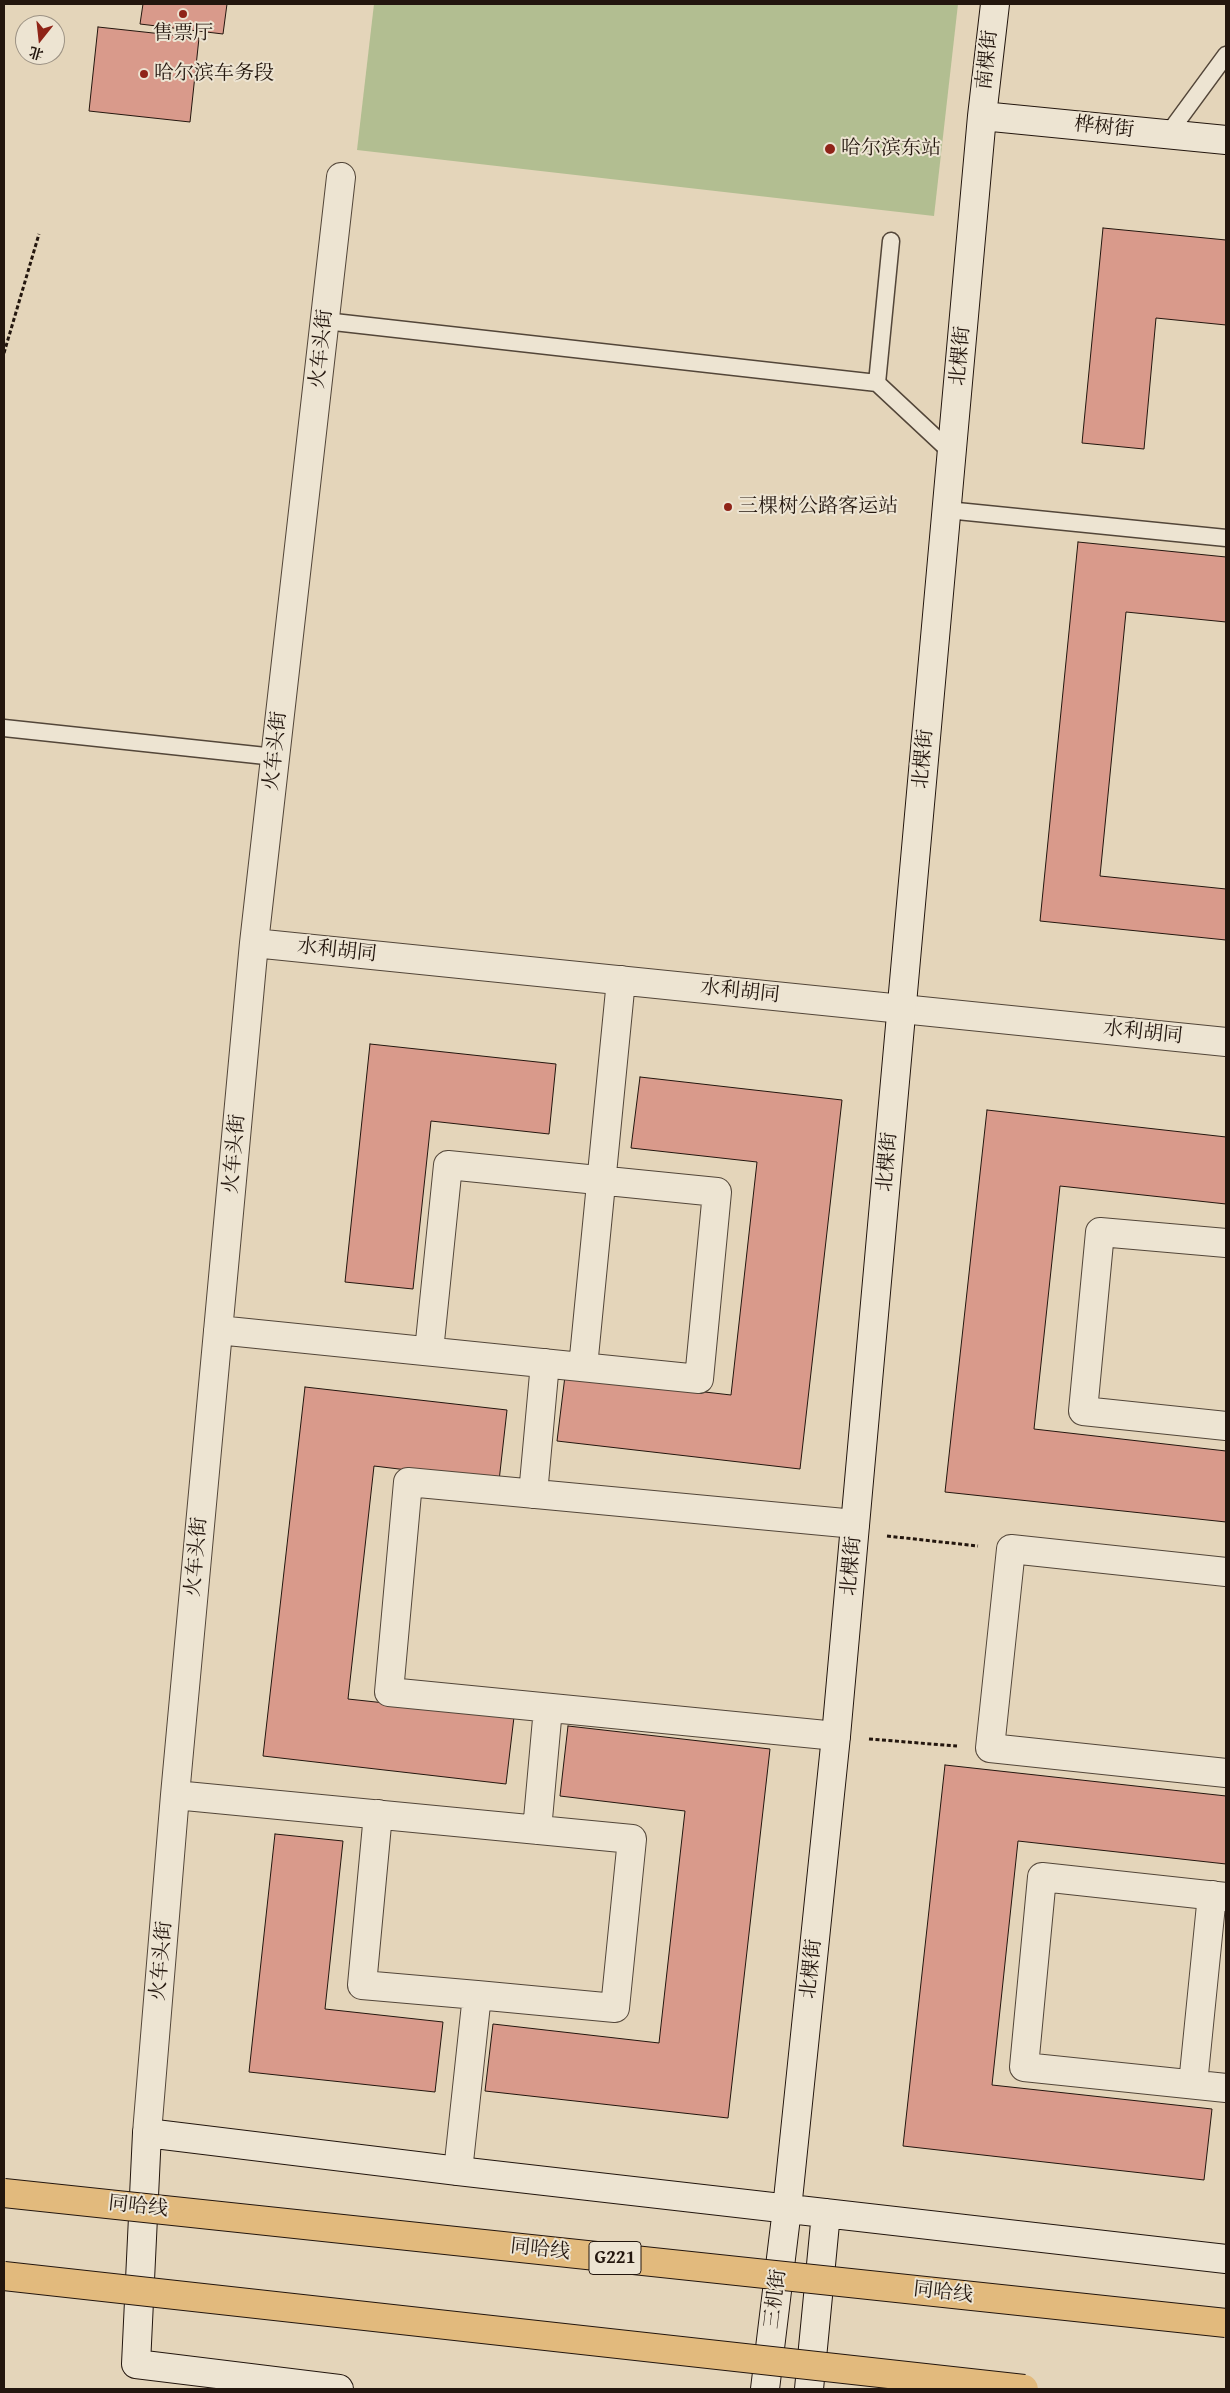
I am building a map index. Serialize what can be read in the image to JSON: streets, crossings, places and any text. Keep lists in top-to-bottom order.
{
  "streets": {
    "highway": ["同哈线", "G221"],
    "street": [
      "南棵街",
      "桦树街",
      "火车头街",
      "北棵街",
      "水利胡同",
      "三机街"
    ]
  },
  "crossings": [
    ["南棵街", "桦树街"],
    ["南棵街", "北棵街"],
    ["桦树街", "北棵街"],
    ["火车头街", "水利胡同"],
    ["北棵街", "水利胡同"],
    ["北棵街", "三机街"]
  ],
  "places": [
    "售票厅",
    "哈尔滨车务段",
    "哈尔滨东站",
    "三棵树公路客运站"
  ],
  "north": "bottom"
}
